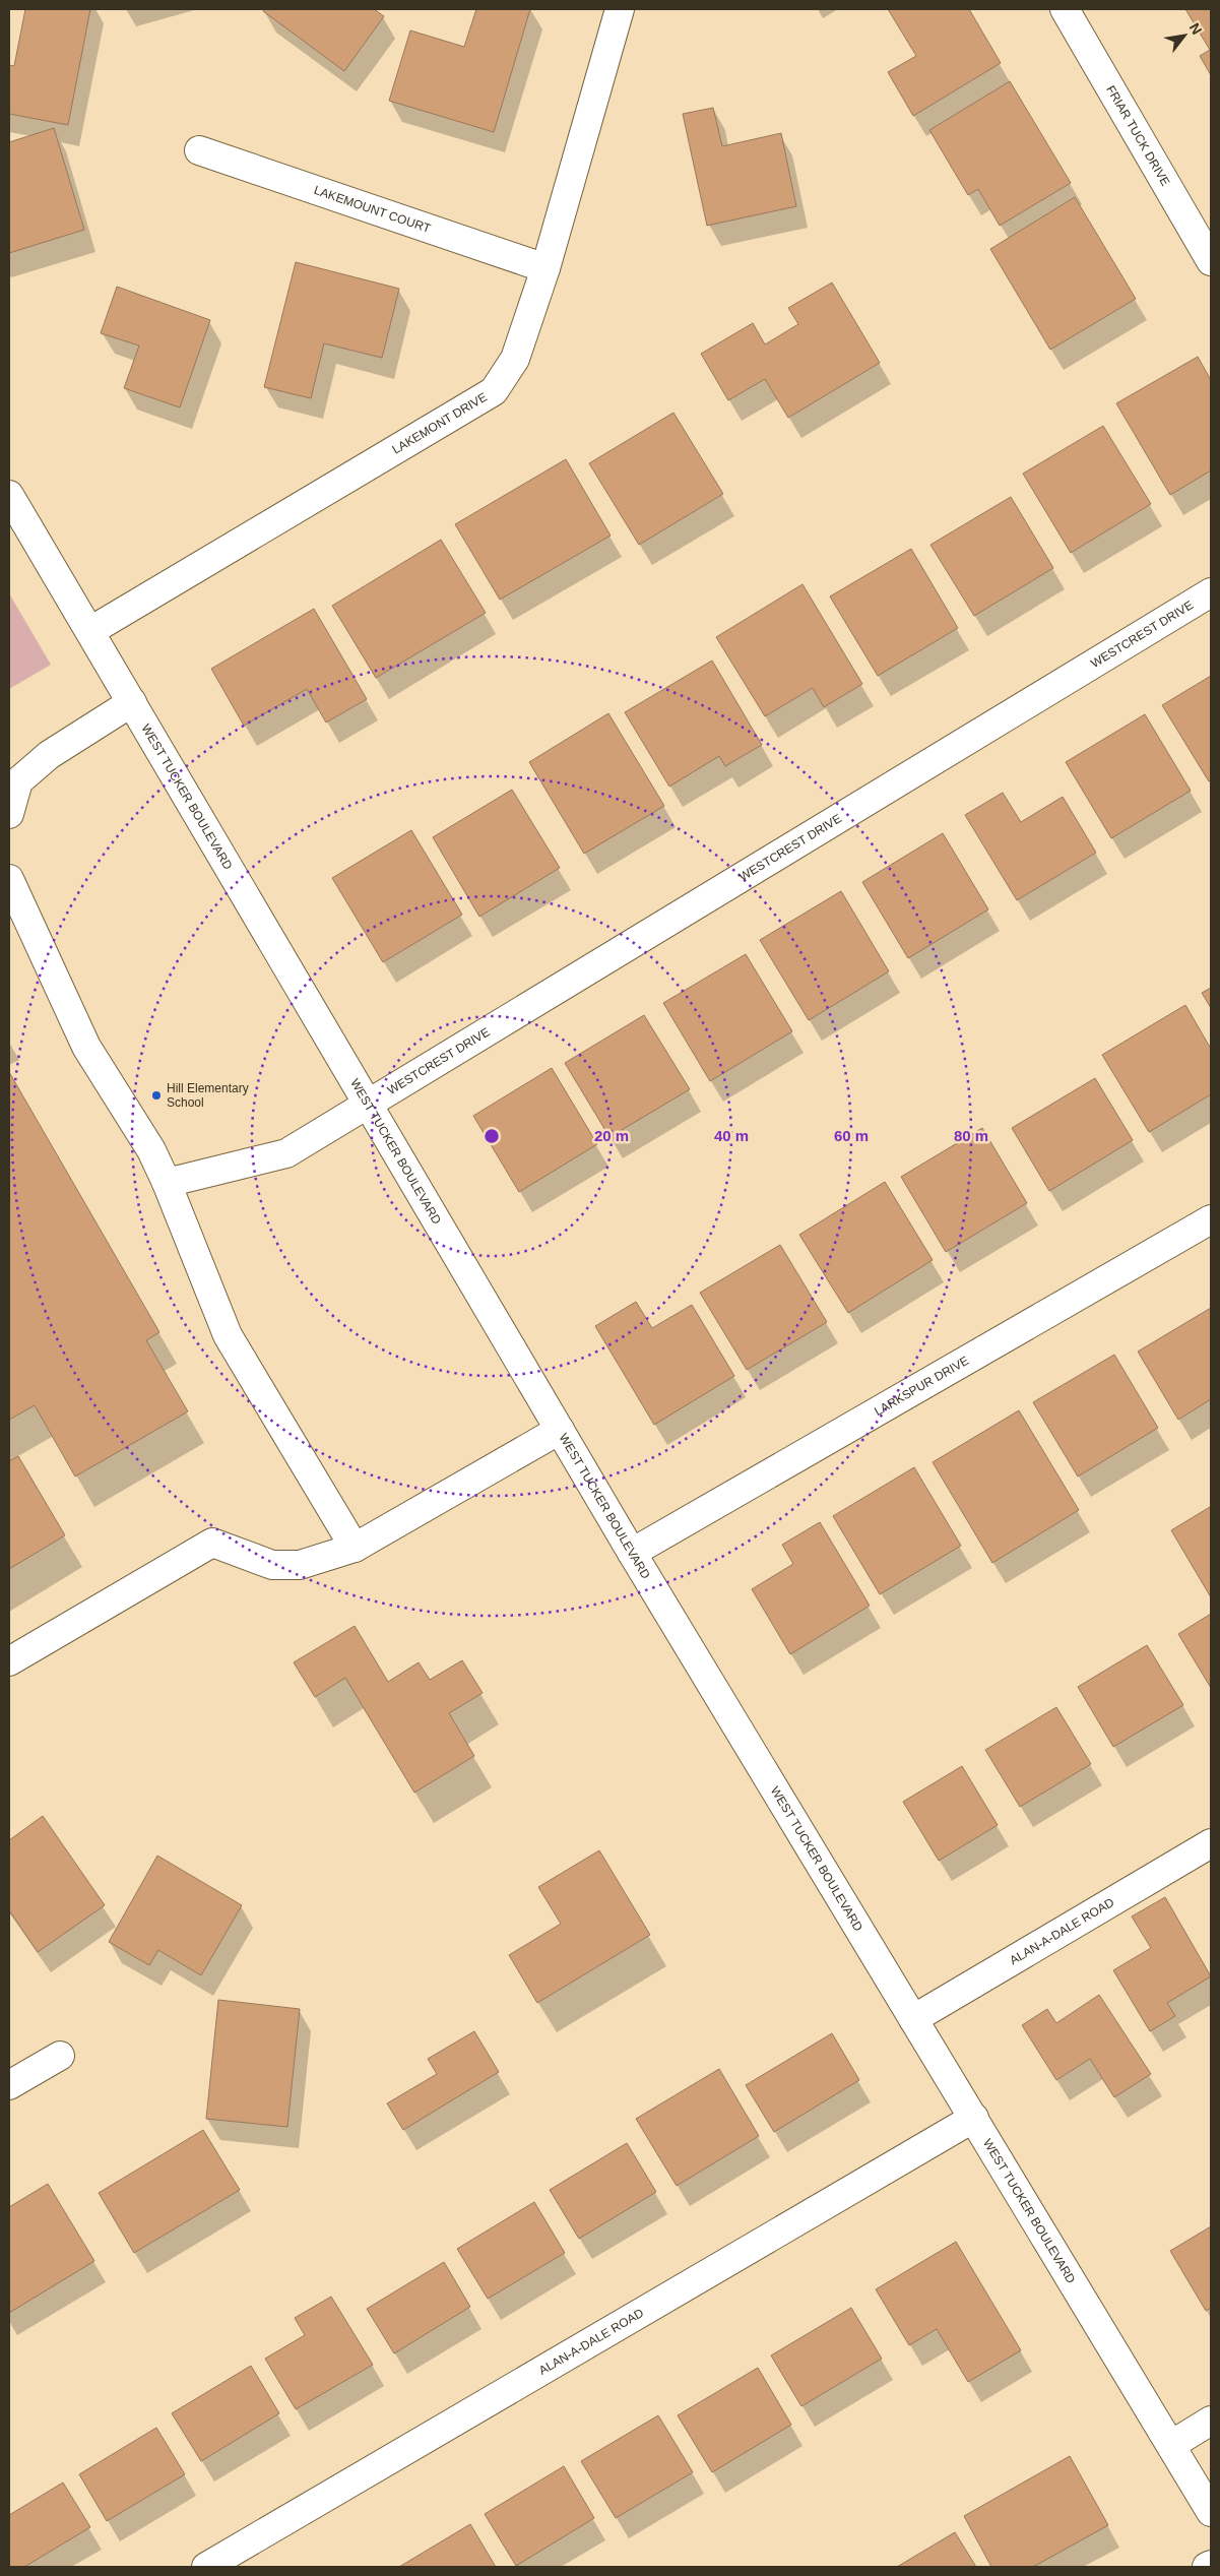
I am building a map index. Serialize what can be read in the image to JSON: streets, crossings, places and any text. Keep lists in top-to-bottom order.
{
  "streets": {
    "street": [
      "FRIAR TUCK DRIVE",
      "LAKEMOUNT COURT",
      "LAKEMONT DRIVE",
      "WESTCREST DRIVE",
      "WEST TUCKER BOULEVARD",
      "LARKSPUR DRIVE",
      "ALAN-A-DALE ROAD"
    ]
  },
  "crossings": [
    ["LAKEMOUNT COURT", "LAKEMONT DRIVE"],
    ["LAKEMONT DRIVE", "WEST TUCKER BOULEVARD"],
    ["WESTCREST DRIVE", "WEST TUCKER BOULEVARD"],
    ["WEST TUCKER BOULEVARD", "LARKSPUR DRIVE"],
    ["WEST TUCKER BOULEVARD", "ALAN-A-DALE ROAD"]
  ],
  "places": ["Hill Elementary School"],
  "north": "top right",
  "rings": [
    "20 m",
    "40 m",
    "60 m",
    "80 m"
  ]
}
